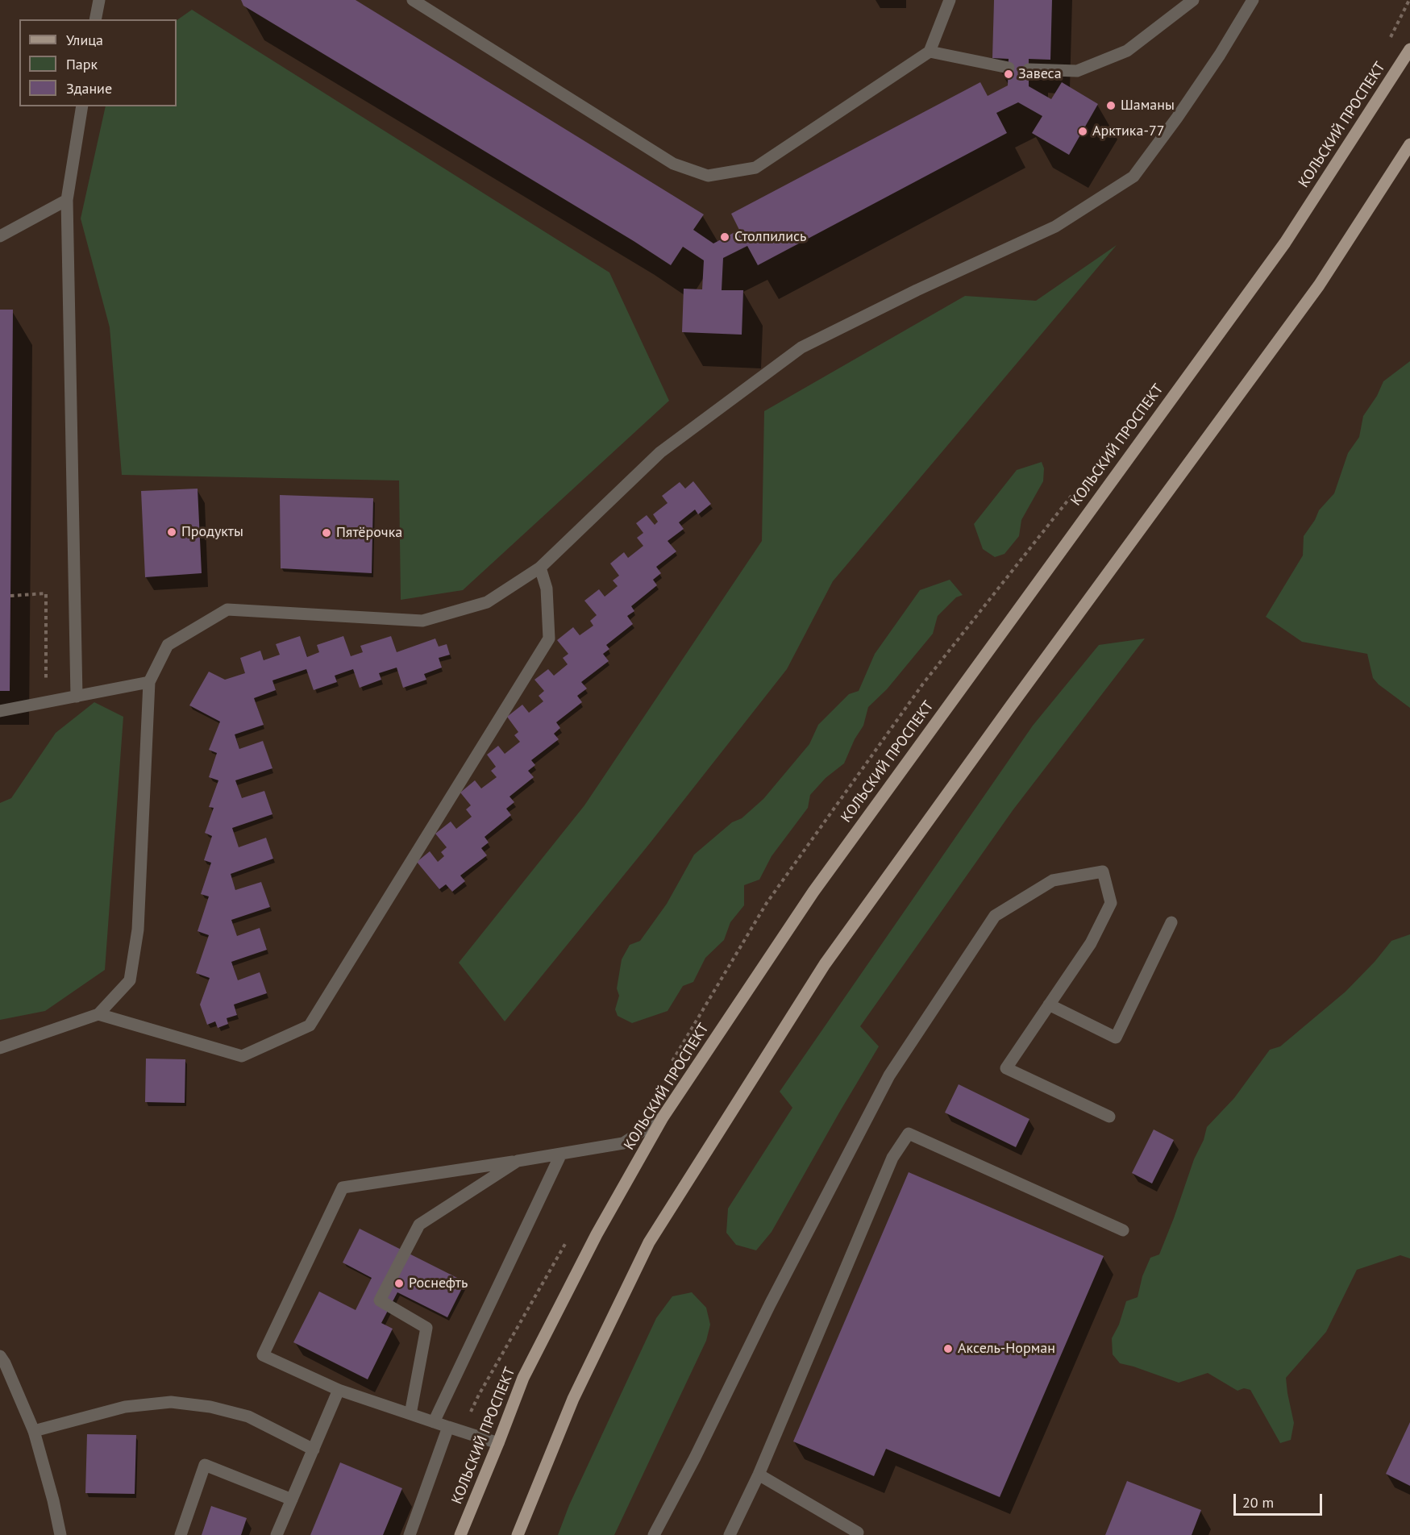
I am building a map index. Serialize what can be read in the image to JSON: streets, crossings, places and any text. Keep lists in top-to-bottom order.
{
  "streets": {
    "main road": ["КОЛЬСКИЙ ПРОСПЕКТ"]
  },
  "places": [
    "Завеса",
    "Шаманы",
    "Арктика-77",
    "Столпились",
    "Продукты",
    "Пятёрочка",
    "Роснефть",
    "Аксель-Норман"
  ],
  "legend": ["Улица", "Парк", "Здание"],
  "scale_bar": "20 m"
}
